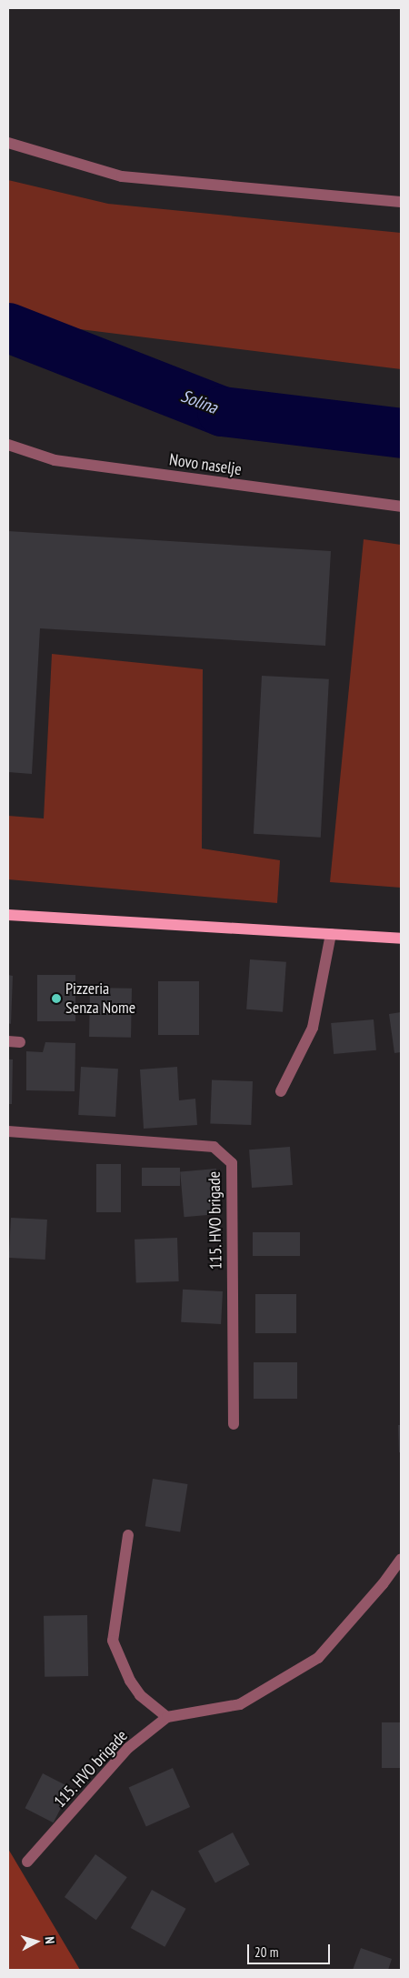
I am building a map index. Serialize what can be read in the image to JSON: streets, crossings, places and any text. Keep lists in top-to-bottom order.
{
  "streets": {
    "street": ["Novo naselje", "115. HVO brigade"]
  },
  "water": ["Solina"],
  "places": ["Pizzeria Senza Nome"],
  "scale_bar": "20 m",
  "north": "right"
}
